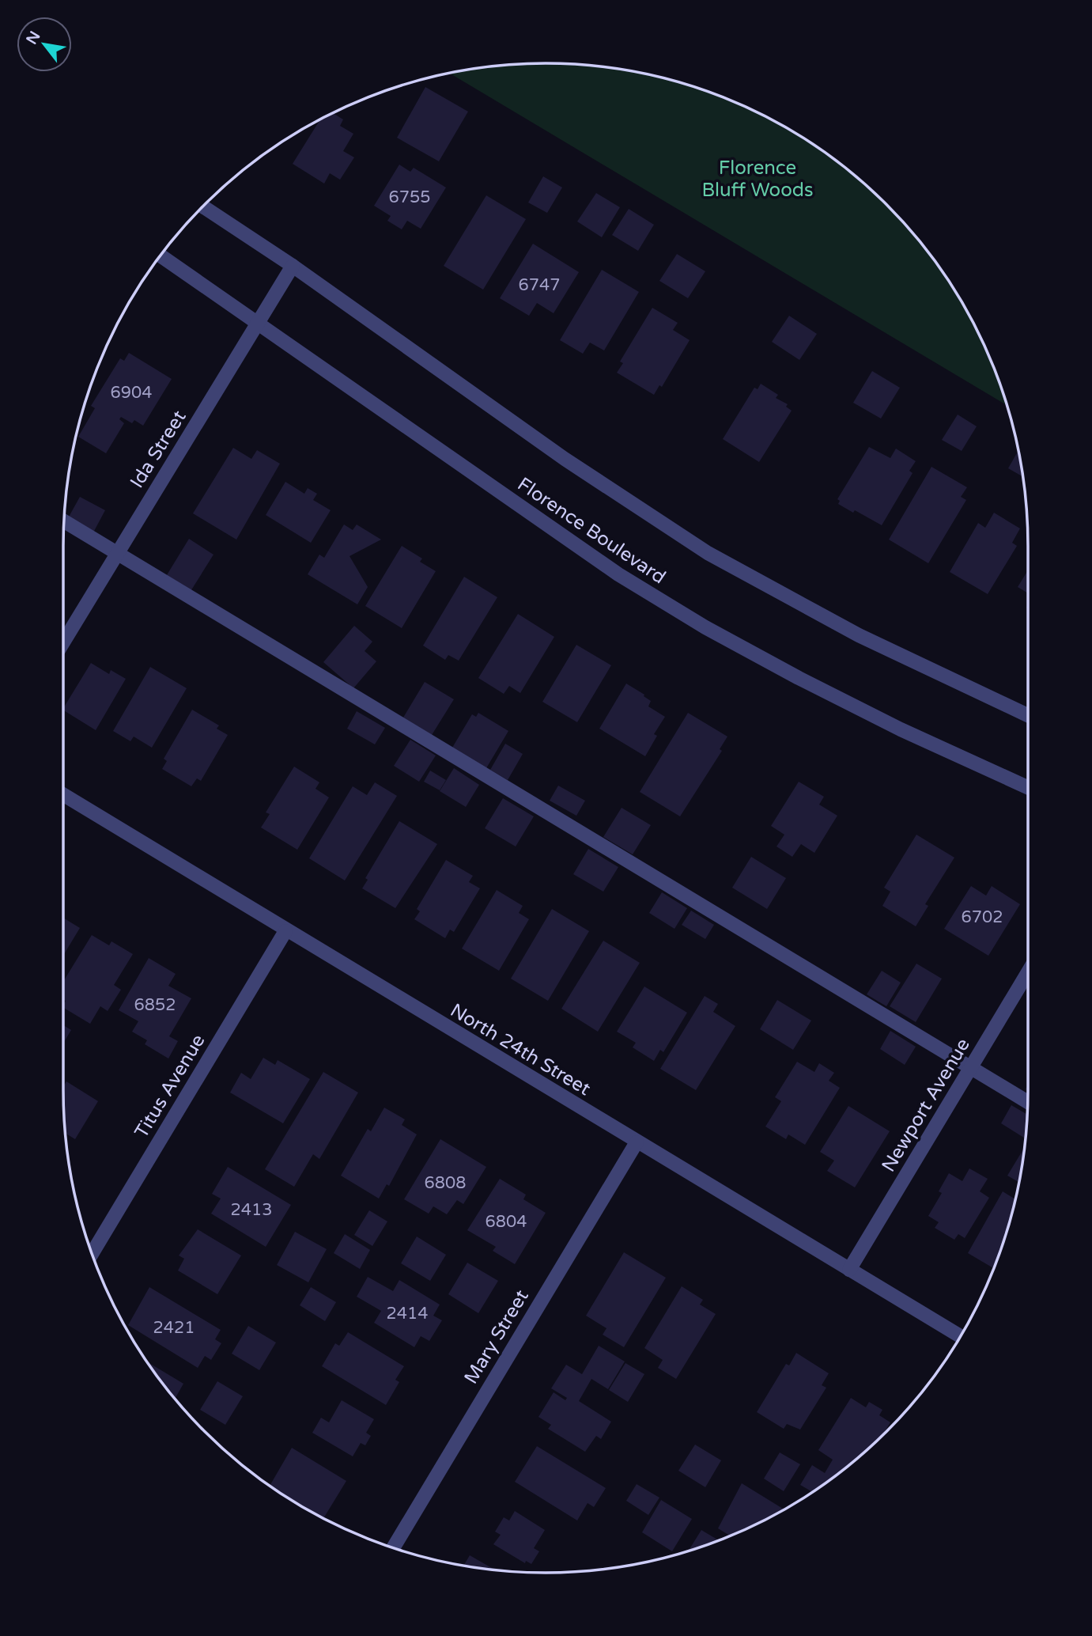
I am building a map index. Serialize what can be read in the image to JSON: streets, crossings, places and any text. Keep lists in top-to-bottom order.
{
  "streets": {
    "street": [
      "Ida Street",
      "Florence Boulevard",
      "North 24th Street",
      "Titus Avenue",
      "Newport Avenue",
      "Mary Street"
    ]
  },
  "crossings": [
    ["Ida Street", "Florence Boulevard"],
    ["North 24th Street", "Titus Avenue"],
    ["North 24th Street", "Newport Avenue"],
    ["North 24th Street", "Mary Street"]
  ],
  "parks": ["Florence Bluff Woods"],
  "house_numbers": [
    "6755",
    "6747",
    "6904",
    "6702",
    "6852",
    "6808",
    "2413",
    "6804",
    "2414",
    "2421"
  ],
  "north": "top left"
}
